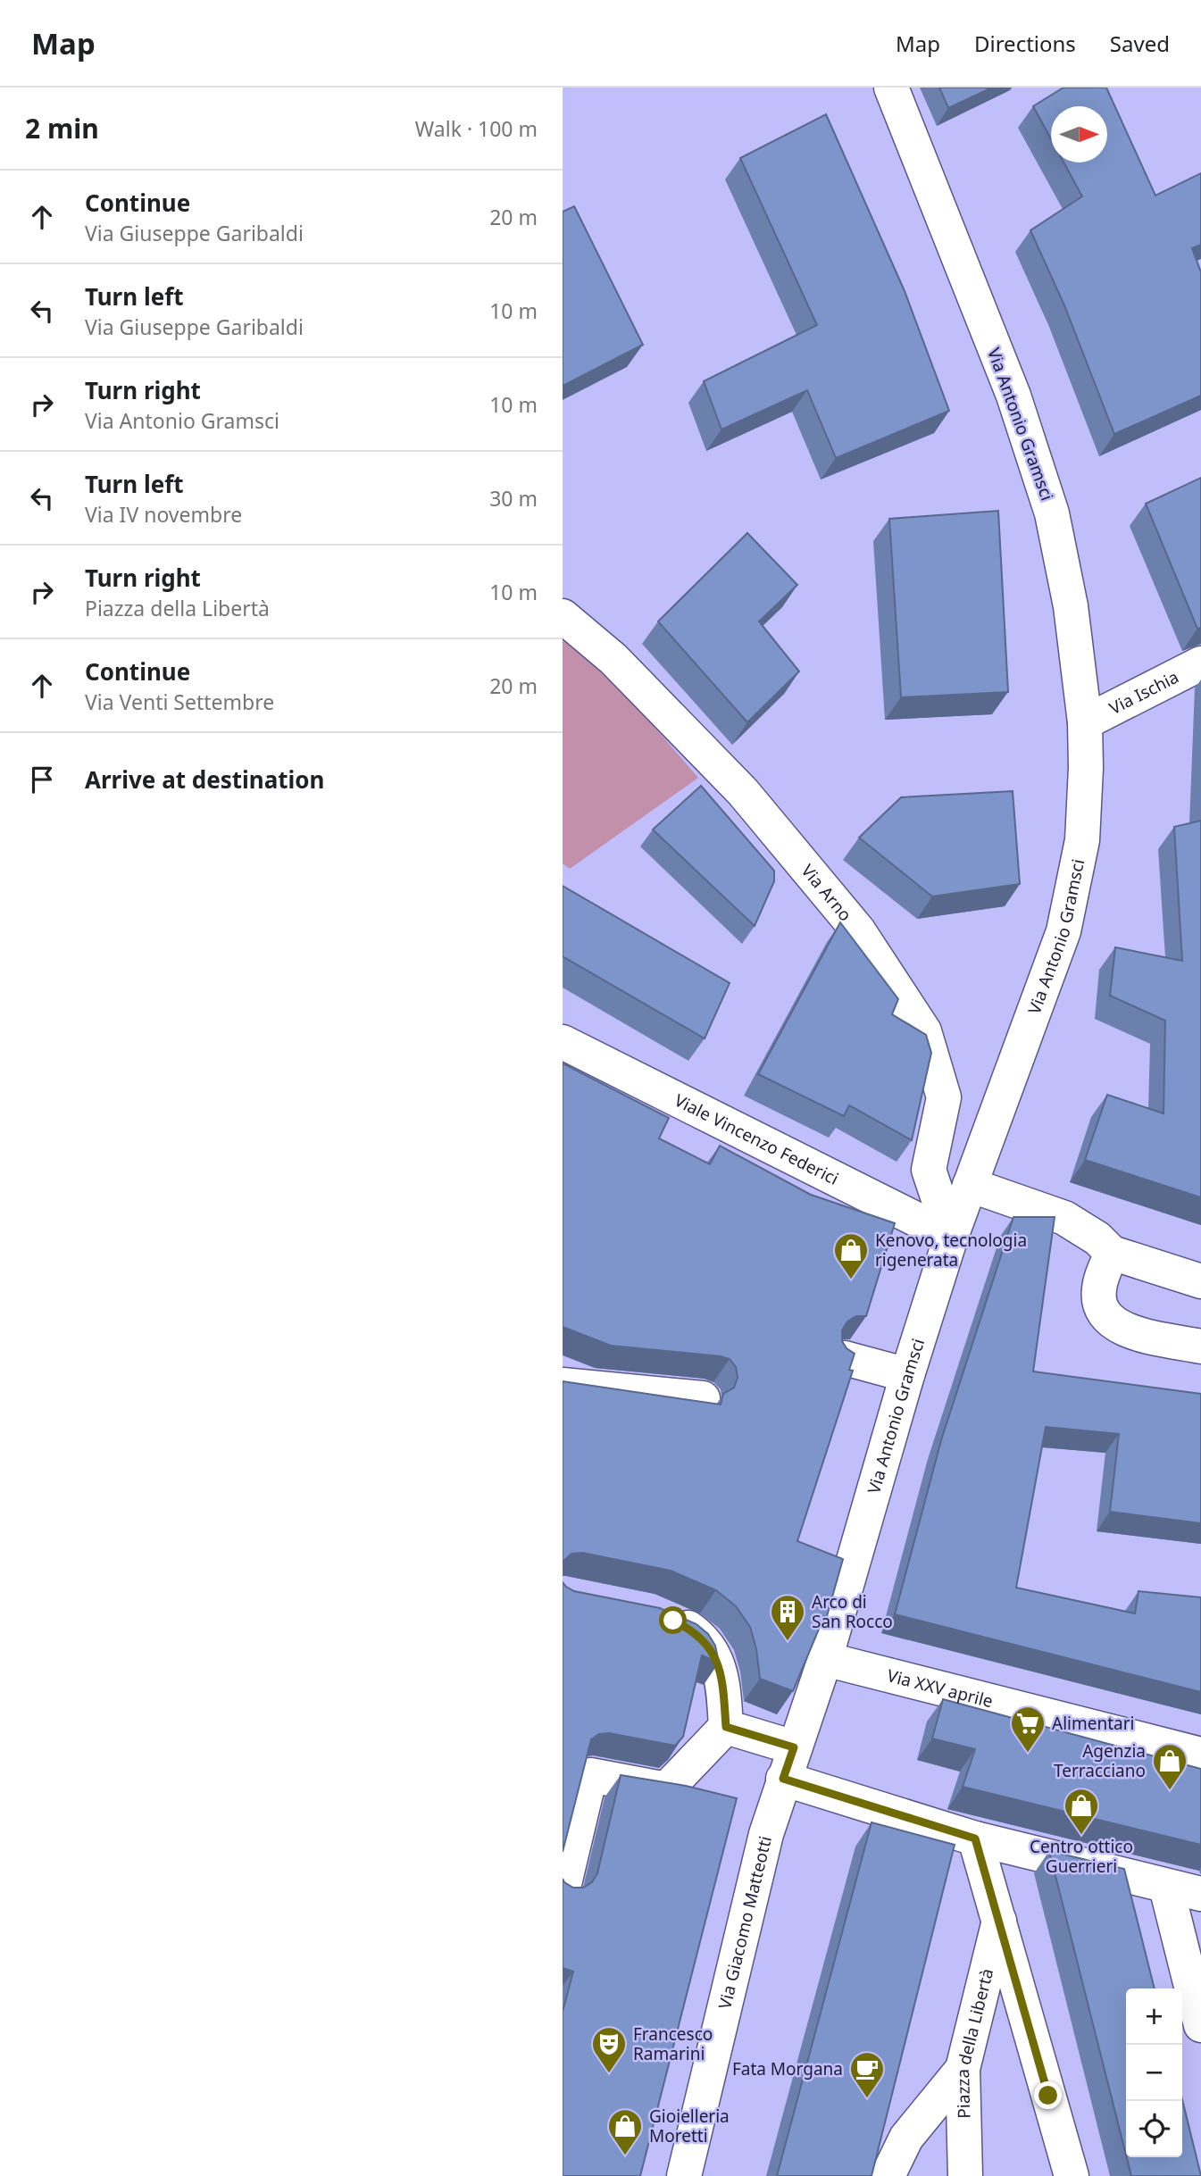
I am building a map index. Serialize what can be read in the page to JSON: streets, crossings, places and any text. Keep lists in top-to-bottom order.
{
  "streets": {
    "main road": [
      "Via Antonio Gramsci",
      "Via Ischia",
      "Via Arno",
      "Viale Vincenzo Federici",
      "Via XXV aprile",
      "Via Giacomo Matteotti",
      "Piazza della Libertà"
    ]
  },
  "crossings": [
    ["Via Antonio Gramsci", "Via Ischia"],
    ["Via Antonio Gramsci", "Via Arno"],
    ["Via Antonio Gramsci", "Viale Vincenzo Federici"],
    ["Via Antonio Gramsci", "Via XXV aprile"],
    ["Via Antonio Gramsci", "Via Giacomo Matteotti"],
    ["Via Arno", "Viale Vincenzo Federici"]
  ],
  "places": {
    "shop": [
      "Kenovo, tecnologia rigenerata",
      "Agenzia Terracciano",
      "Centro ottico Guerrieri",
      "Gioielleria Moretti"
    ],
    "building": ["Arco di San Rocco"],
    "supermarket": ["Alimentari"],
    "theatre": ["Francesco Ramarini"],
    "cafe": ["Fata Morgana"]
  },
  "north": "right",
  "page": {
    "header": "Map",
    "nav": ["Map", "Directions", "Saved"],
    "heading": ["2 min", "Walk · 100 m"],
    "list": [
      ["Continue", "Via Giuseppe Garibaldi", "20 m"],
      ["Turn left", "Via Giuseppe Garibaldi", "10 m"],
      ["Turn right", "Via Antonio Gramsci", "10 m"],
      ["Turn left", "Via IV novembre", "30 m"],
      ["Turn right", "Piazza della Libertà", "10 m"],
      ["Continue", "Via Venti Settembre", "20 m"],
      "Arrive at destination"
    ],
    "map_buttons": ["+", "−"]
  }
}
